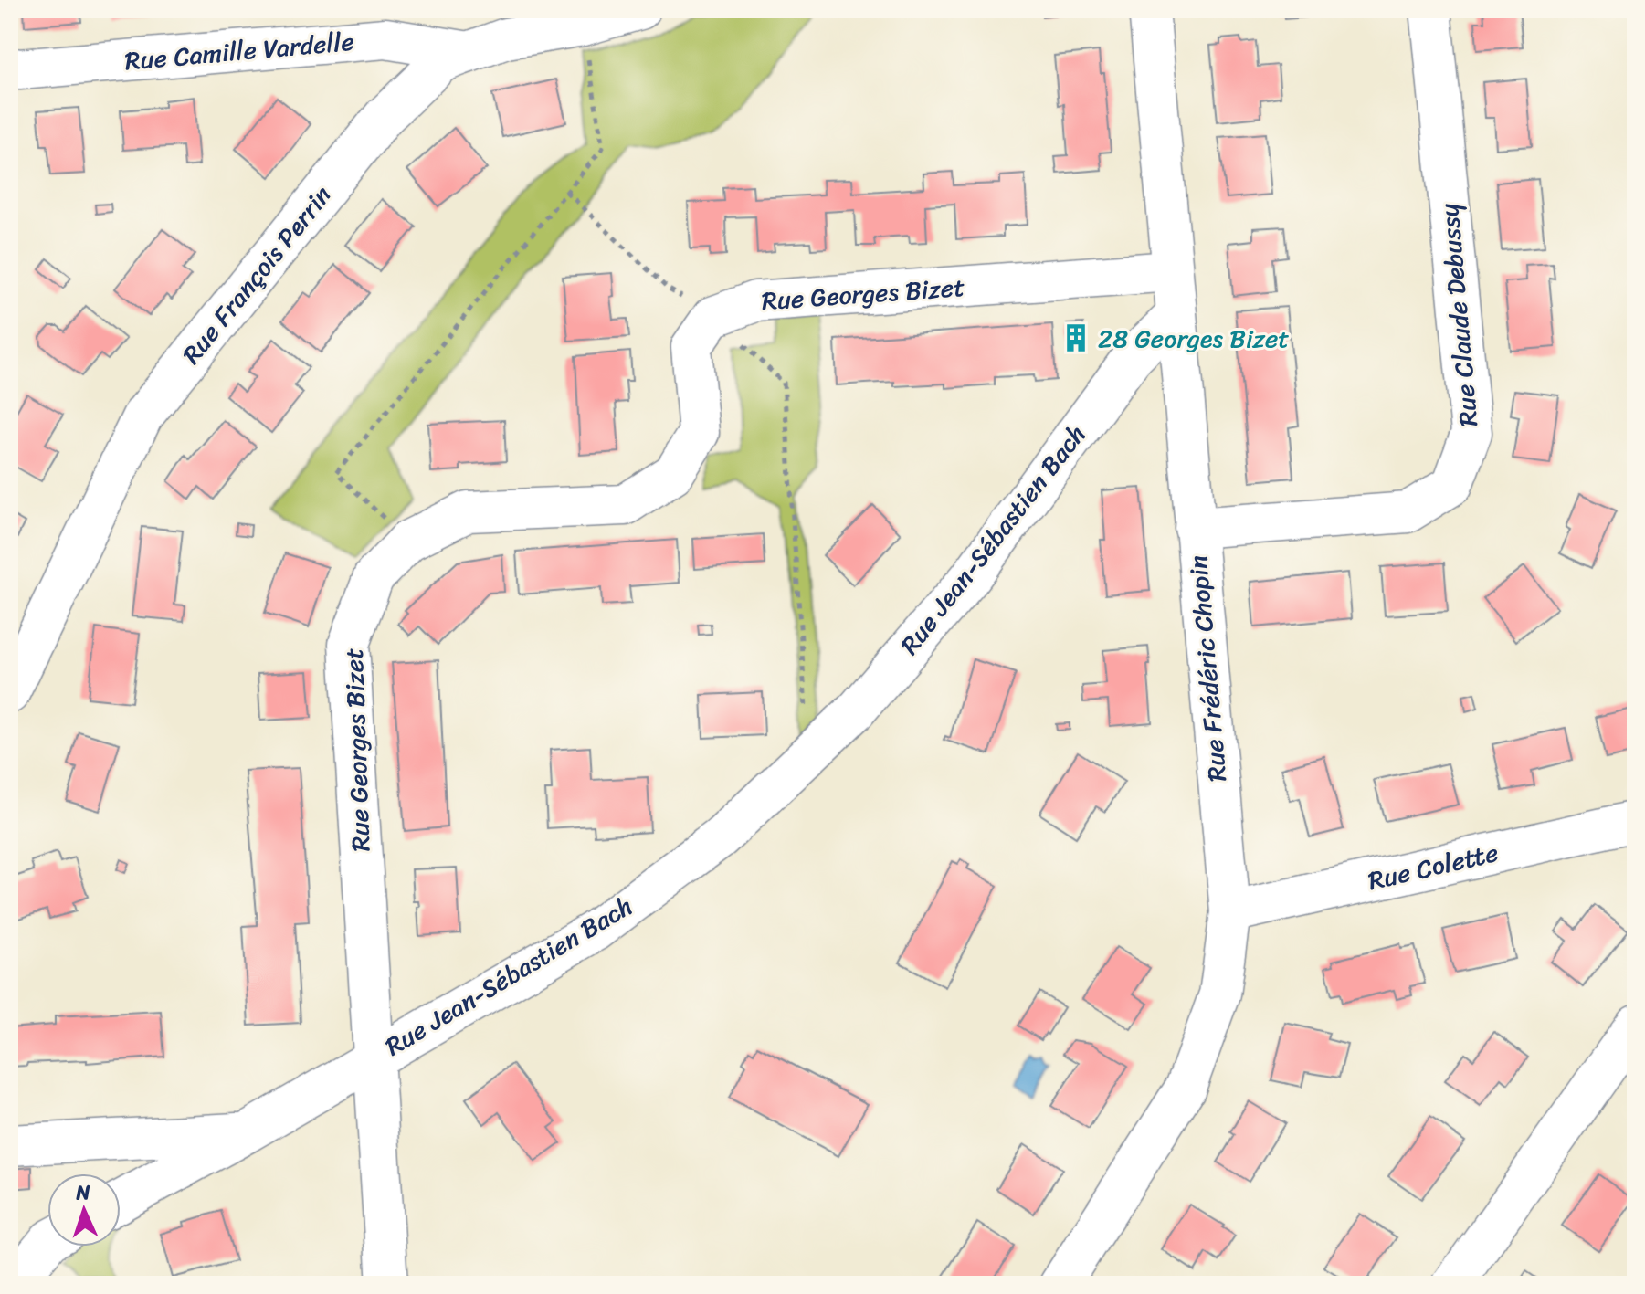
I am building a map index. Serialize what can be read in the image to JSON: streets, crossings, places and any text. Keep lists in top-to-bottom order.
{
  "streets": {
    "street": [
      "Rue Camille Vardelle",
      "Rue François Perrin",
      "Rue Georges Bizet",
      "Rue Claude Debussy",
      "Rue Jean-Sébastien Bach",
      "Rue Frédéric Chopin",
      "Rue Colette"
    ]
  },
  "crossings": [
    ["Rue Camille Vardelle", "Rue François Perrin"],
    ["Rue Georges Bizet", "Rue Jean-Sébastien Bach"],
    ["Rue Georges Bizet", "Rue Frédéric Chopin"],
    ["Rue Claude Debussy", "Rue Frédéric Chopin"],
    ["Rue Jean-Sébastien Bach", "Rue Frédéric Chopin"],
    ["Rue Frédéric Chopin", "Rue Colette"]
  ],
  "places": {
    "building": ["28 Georges Bizet"]
  },
  "north": "top"
}
